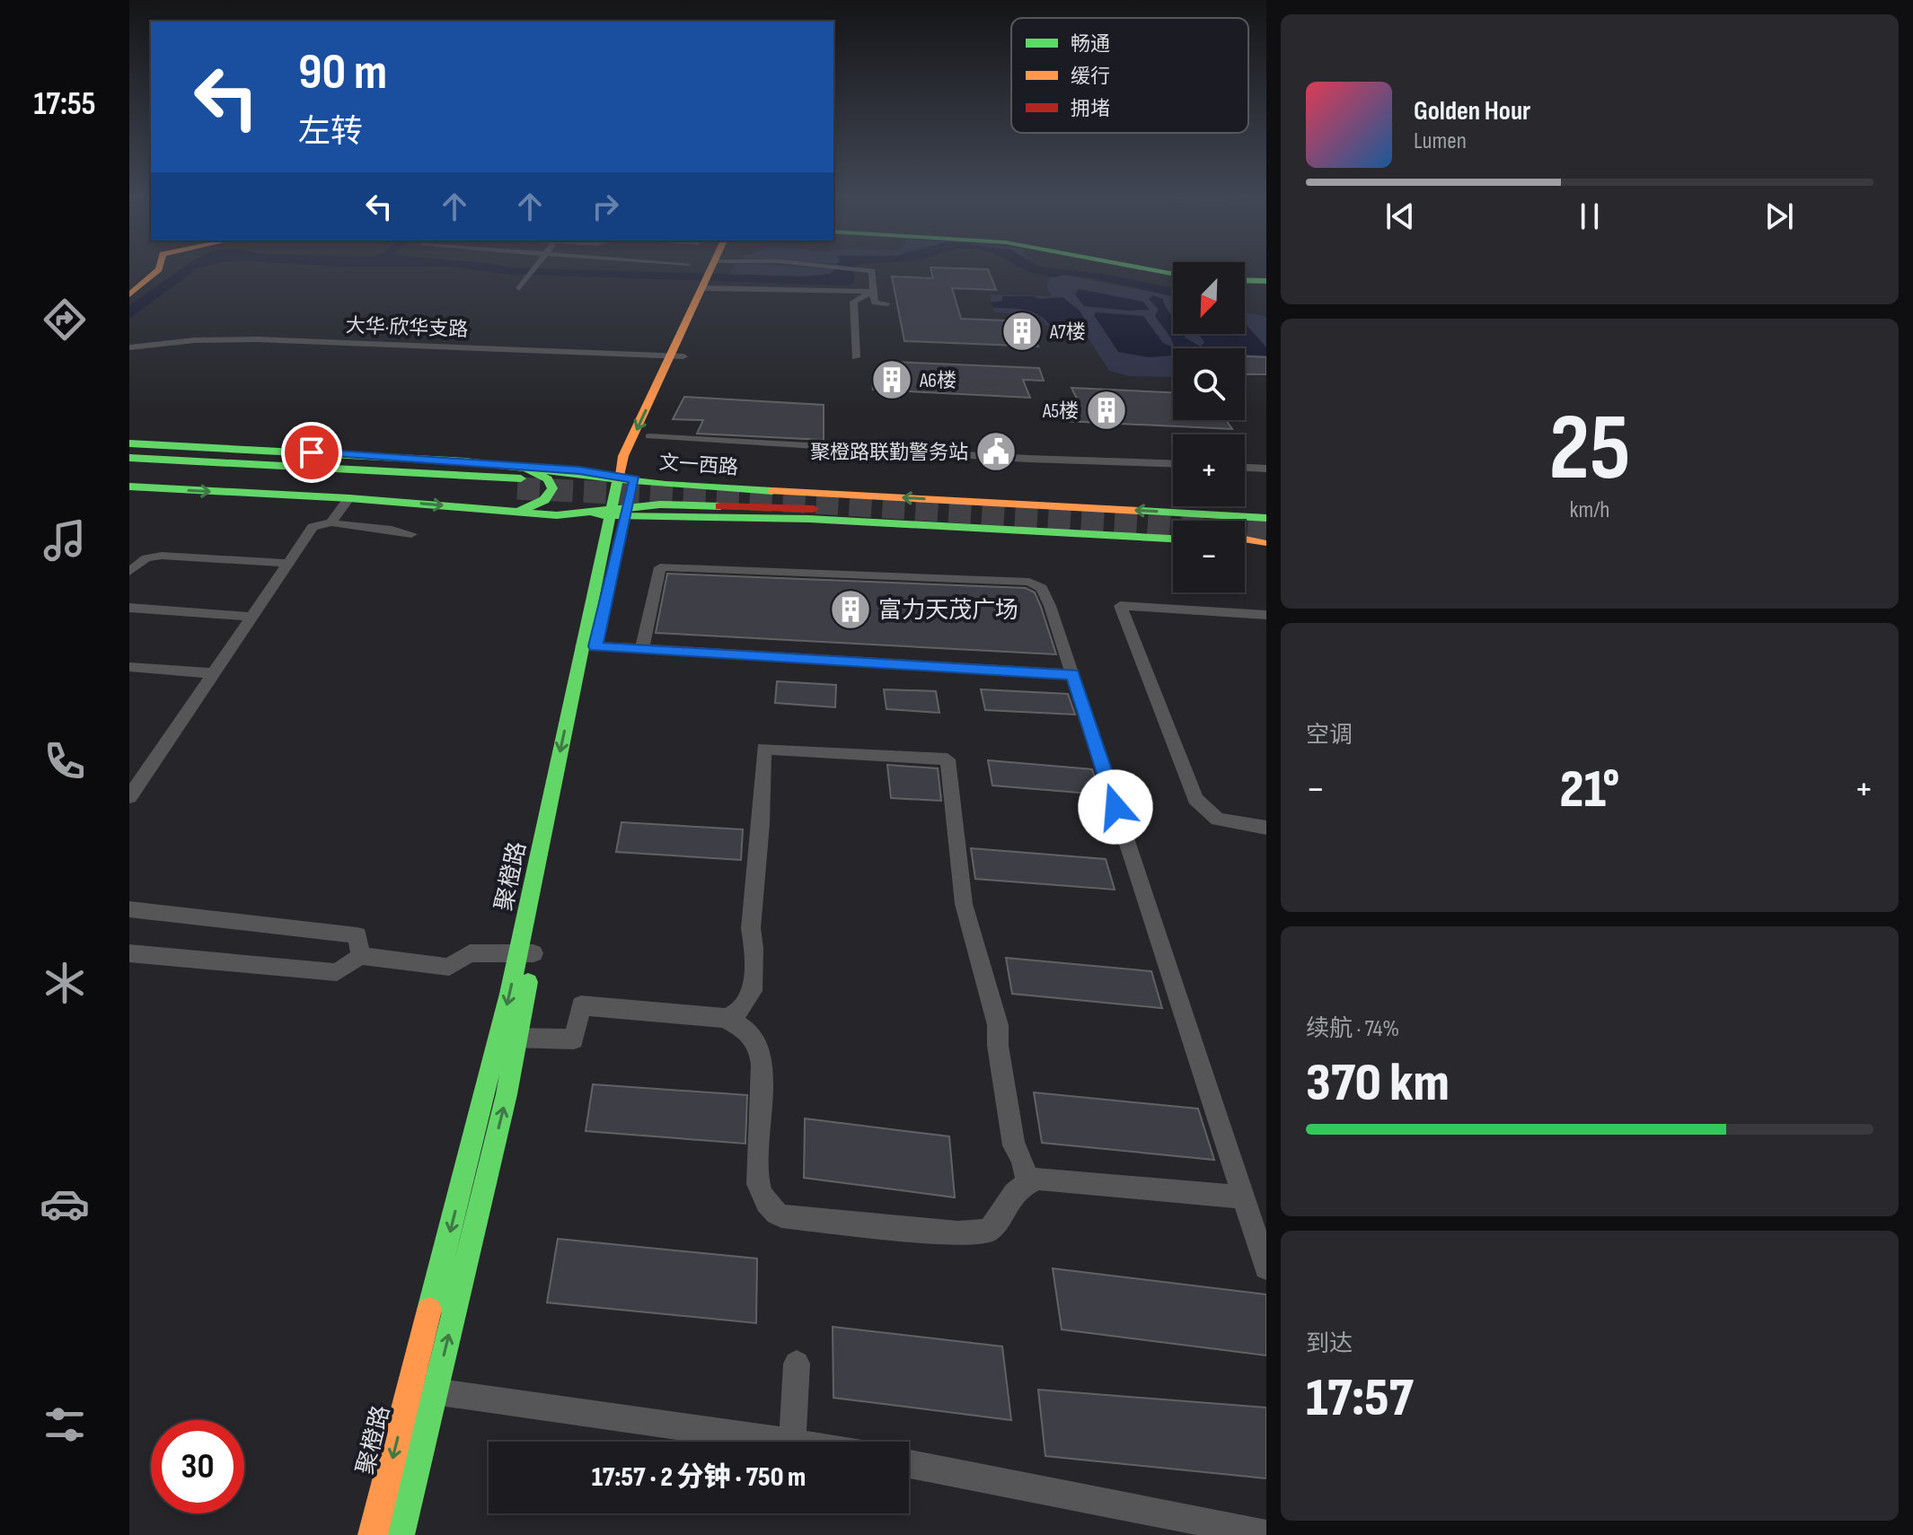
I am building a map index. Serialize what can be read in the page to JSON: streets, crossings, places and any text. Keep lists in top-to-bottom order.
{
  "streets": {
    "main road": ["文一西路", "聚橙路"],
    "street": ["大华·欣华支路"]
  },
  "crossings": [
    ["大华·欣华支路", "聚橙路"],
    ["文一西路", "聚橙路"]
  ],
  "places": {
    "building": [
      "A7楼",
      "A6楼",
      "A5楼",
      "富力天茂广场"
    ],
    "public building": ["聚橙路联勤警务站"]
  },
  "legend": ["畅通", "缓行", "拥堵"],
  "north": "bottom left",
  "page": {
    "tabs": "17:55",
    "turn": ["90 m", "左转"],
    "song": ["Golden Hour", "Lumen"],
    "map_buttons": ["+", "−"],
    "tile": [
      ["25", "km/h"],
      "空调",
      ["续航 · 74%", "370 km"],
      ["到达", "17:57"]
    ],
    "heat": ["−", "21°", "+"],
    "limit": "30",
    "trip": "17:57 · 2 分钟 · 750 m"
  }
}
